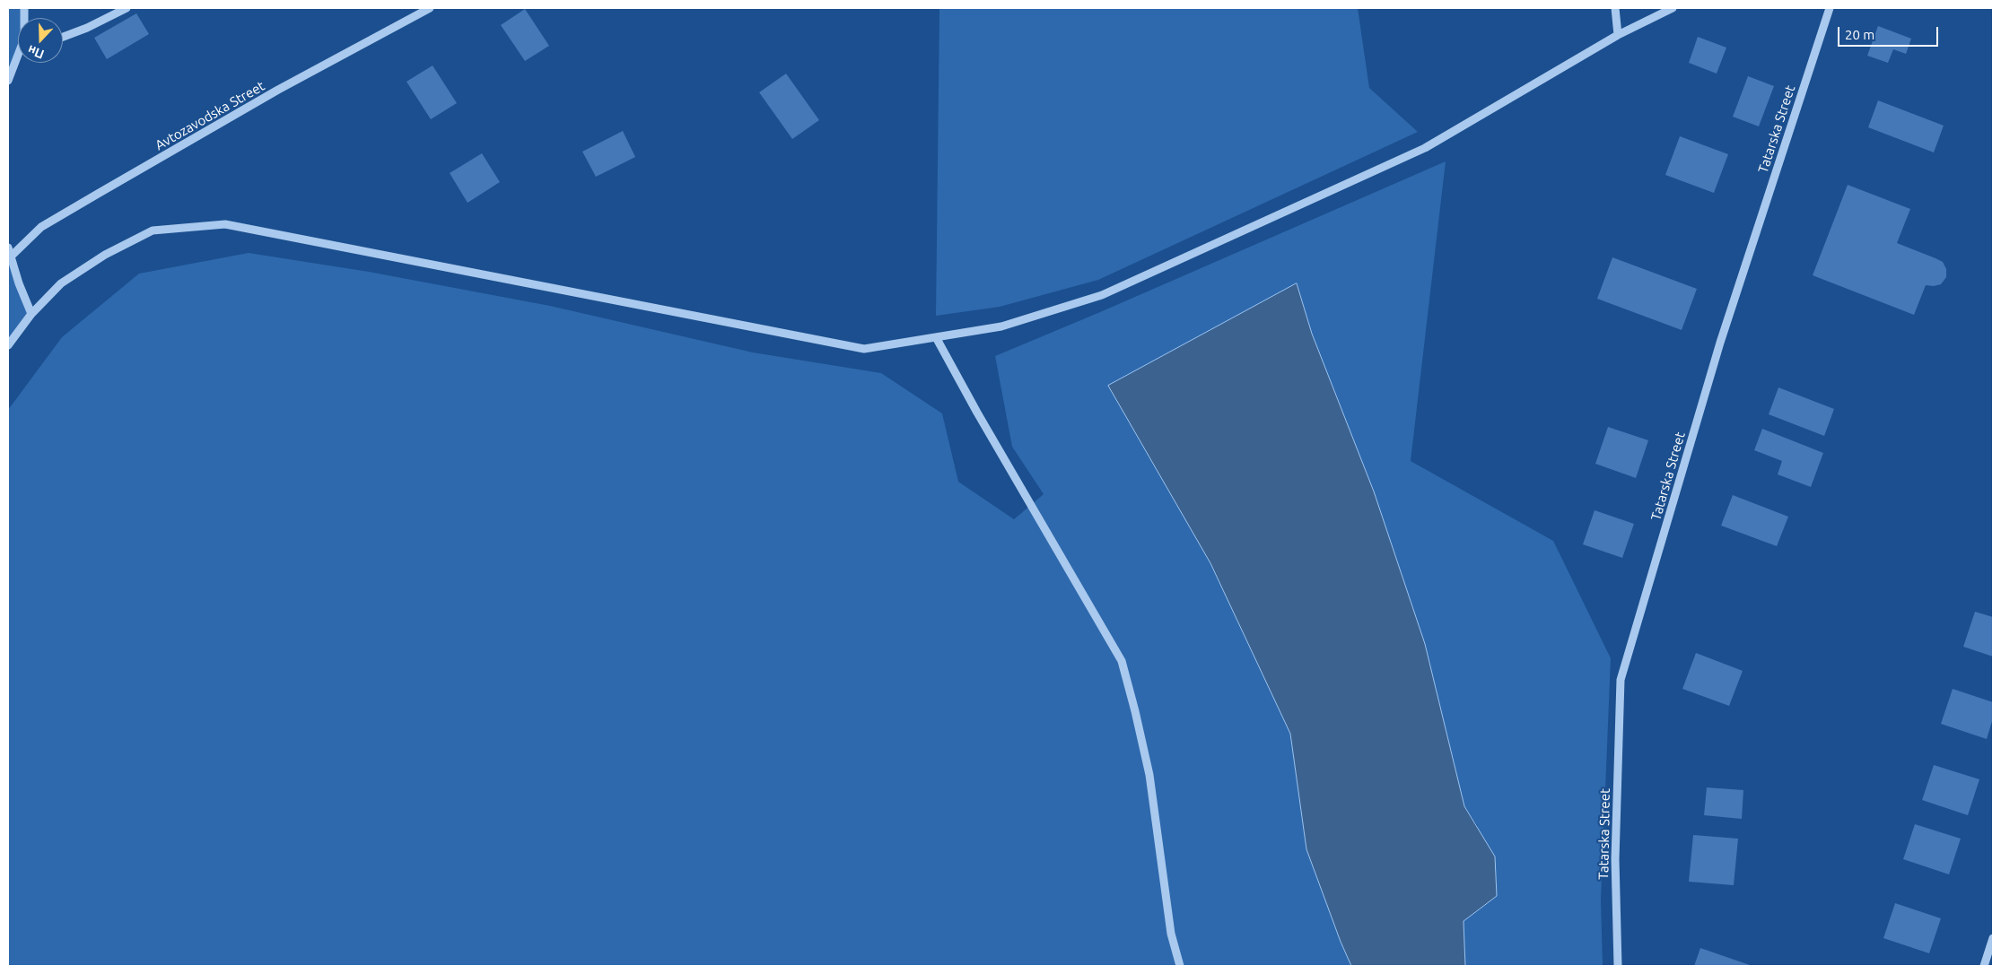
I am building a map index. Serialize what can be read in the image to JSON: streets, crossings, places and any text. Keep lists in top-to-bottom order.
{
  "streets": {
    "street": ["Avtozavodska Street", "Tatarska Street"]
  },
  "scale_bar": "20 m",
  "north": "bottom"
}
